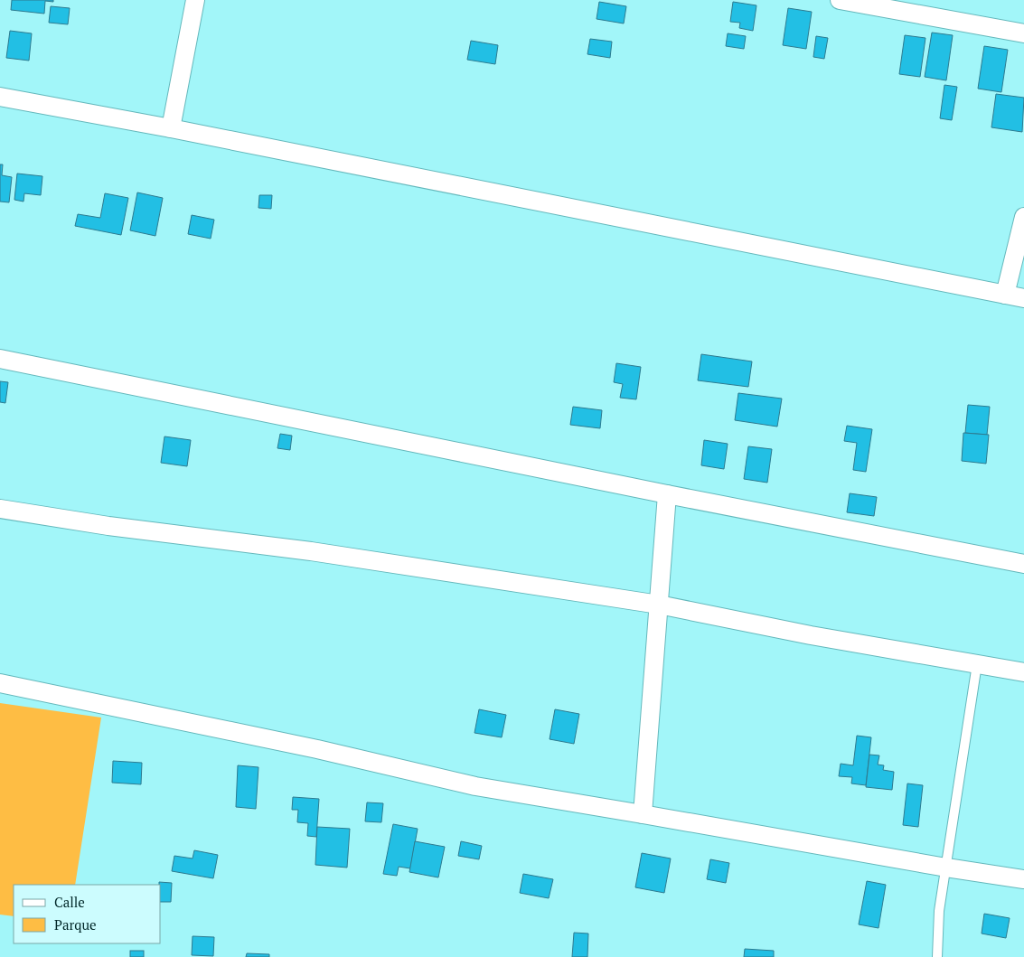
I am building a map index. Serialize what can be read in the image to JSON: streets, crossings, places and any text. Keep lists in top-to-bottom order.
{
  "legend": ["Calle", "Parque"]
}
